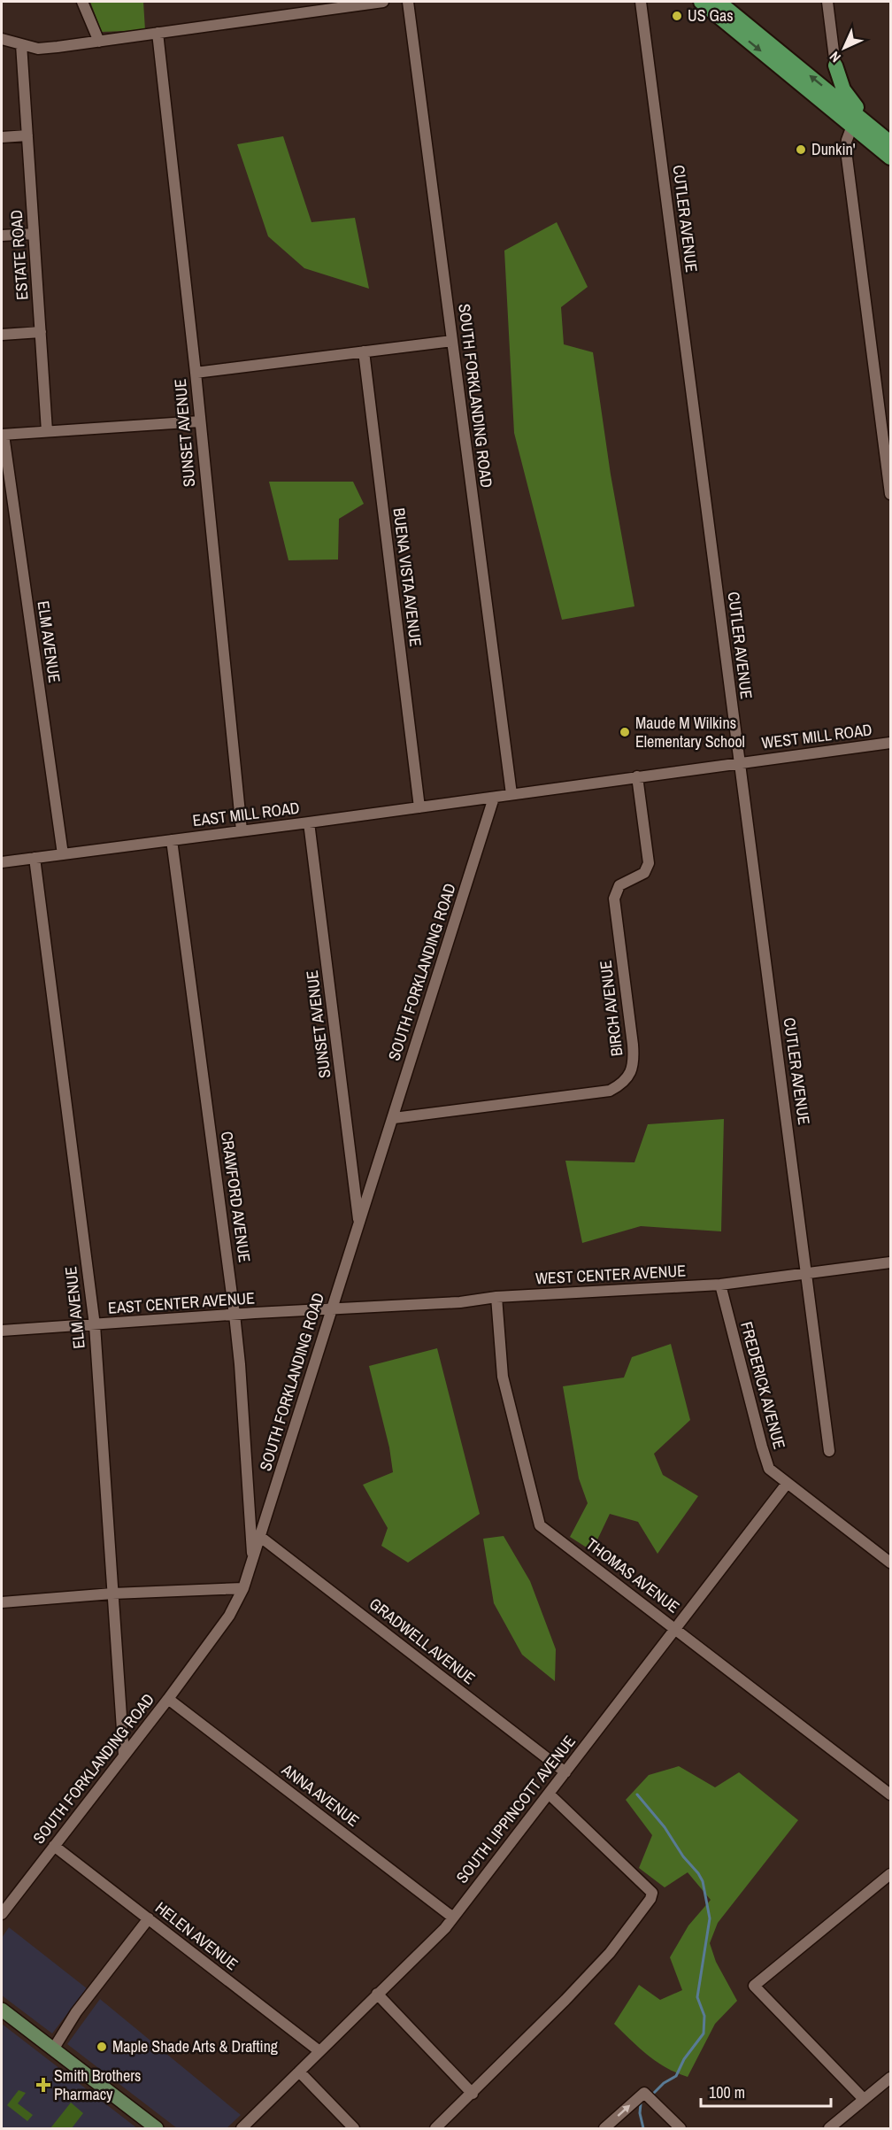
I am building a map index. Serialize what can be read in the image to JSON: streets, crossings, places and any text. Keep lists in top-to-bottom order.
{
  "streets": {
    "street": [
      "CUTLER AVENUE",
      "ESTATE ROAD",
      "SOUTH FORKLANDING ROAD",
      "SUNSET AVENUE",
      "BUENA VISTA AVENUE",
      "ELM AVENUE",
      "WEST MILL ROAD",
      "EAST MILL ROAD",
      "BIRCH AVENUE",
      "CRAWFORD AVENUE",
      "WEST CENTER AVENUE",
      "EAST CENTER AVENUE",
      "FREDERICK AVENUE",
      "THOMAS AVENUE",
      "GRADWELL AVENUE",
      "ANNA AVENUE",
      "SOUTH LIPPINCOTT AVENUE",
      "HELEN AVENUE"
    ]
  },
  "crossings": [
    ["CUTLER AVENUE", "WEST MILL ROAD"],
    ["CUTLER AVENUE", "WEST CENTER AVENUE"],
    ["SOUTH FORKLANDING ROAD", "SUNSET AVENUE"],
    ["SOUTH FORKLANDING ROAD", "ELM AVENUE"],
    ["SOUTH FORKLANDING ROAD", "WEST MILL ROAD"],
    ["SOUTH FORKLANDING ROAD", "EAST MILL ROAD"],
    ["SOUTH FORKLANDING ROAD", "BIRCH AVENUE"],
    ["SOUTH FORKLANDING ROAD", "CRAWFORD AVENUE"],
    ["SOUTH FORKLANDING ROAD", "WEST CENTER AVENUE"],
    ["SOUTH FORKLANDING ROAD", "EAST CENTER AVENUE"],
    ["SOUTH FORKLANDING ROAD", "GRADWELL AVENUE"],
    ["SOUTH FORKLANDING ROAD", "ANNA AVENUE"],
    ["SOUTH FORKLANDING ROAD", "HELEN AVENUE"],
    ["SUNSET AVENUE", "EAST MILL ROAD"],
    ["BUENA VISTA AVENUE", "EAST MILL ROAD"],
    ["ELM AVENUE", "EAST MILL ROAD"],
    ["ELM AVENUE", "EAST CENTER AVENUE"],
    ["WEST MILL ROAD", "EAST MILL ROAD"],
    ["WEST MILL ROAD", "BIRCH AVENUE"],
    ["EAST MILL ROAD", "CRAWFORD AVENUE"],
    ["CRAWFORD AVENUE", "EAST CENTER AVENUE"],
    ["WEST CENTER AVENUE", "EAST CENTER AVENUE"],
    ["WEST CENTER AVENUE", "FREDERICK AVENUE"],
    ["WEST CENTER AVENUE", "THOMAS AVENUE"],
    ["FREDERICK AVENUE", "SOUTH LIPPINCOTT AVENUE"],
    ["THOMAS AVENUE", "SOUTH LIPPINCOTT AVENUE"],
    ["GRADWELL AVENUE", "SOUTH LIPPINCOTT AVENUE"],
    ["ANNA AVENUE", "SOUTH LIPPINCOTT AVENUE"],
    ["SOUTH LIPPINCOTT AVENUE", "HELEN AVENUE"]
  ],
  "places": {
    "other": [
      "US Gas",
      "Dunkin'",
      "Maude M Wilkins Elementary School",
      "Maple Shade Arts & Drafting"
    ],
    "health": ["Smith Brothers Pharmacy"]
  },
  "scale_bar": "100 m",
  "north": "bottom left"
}
